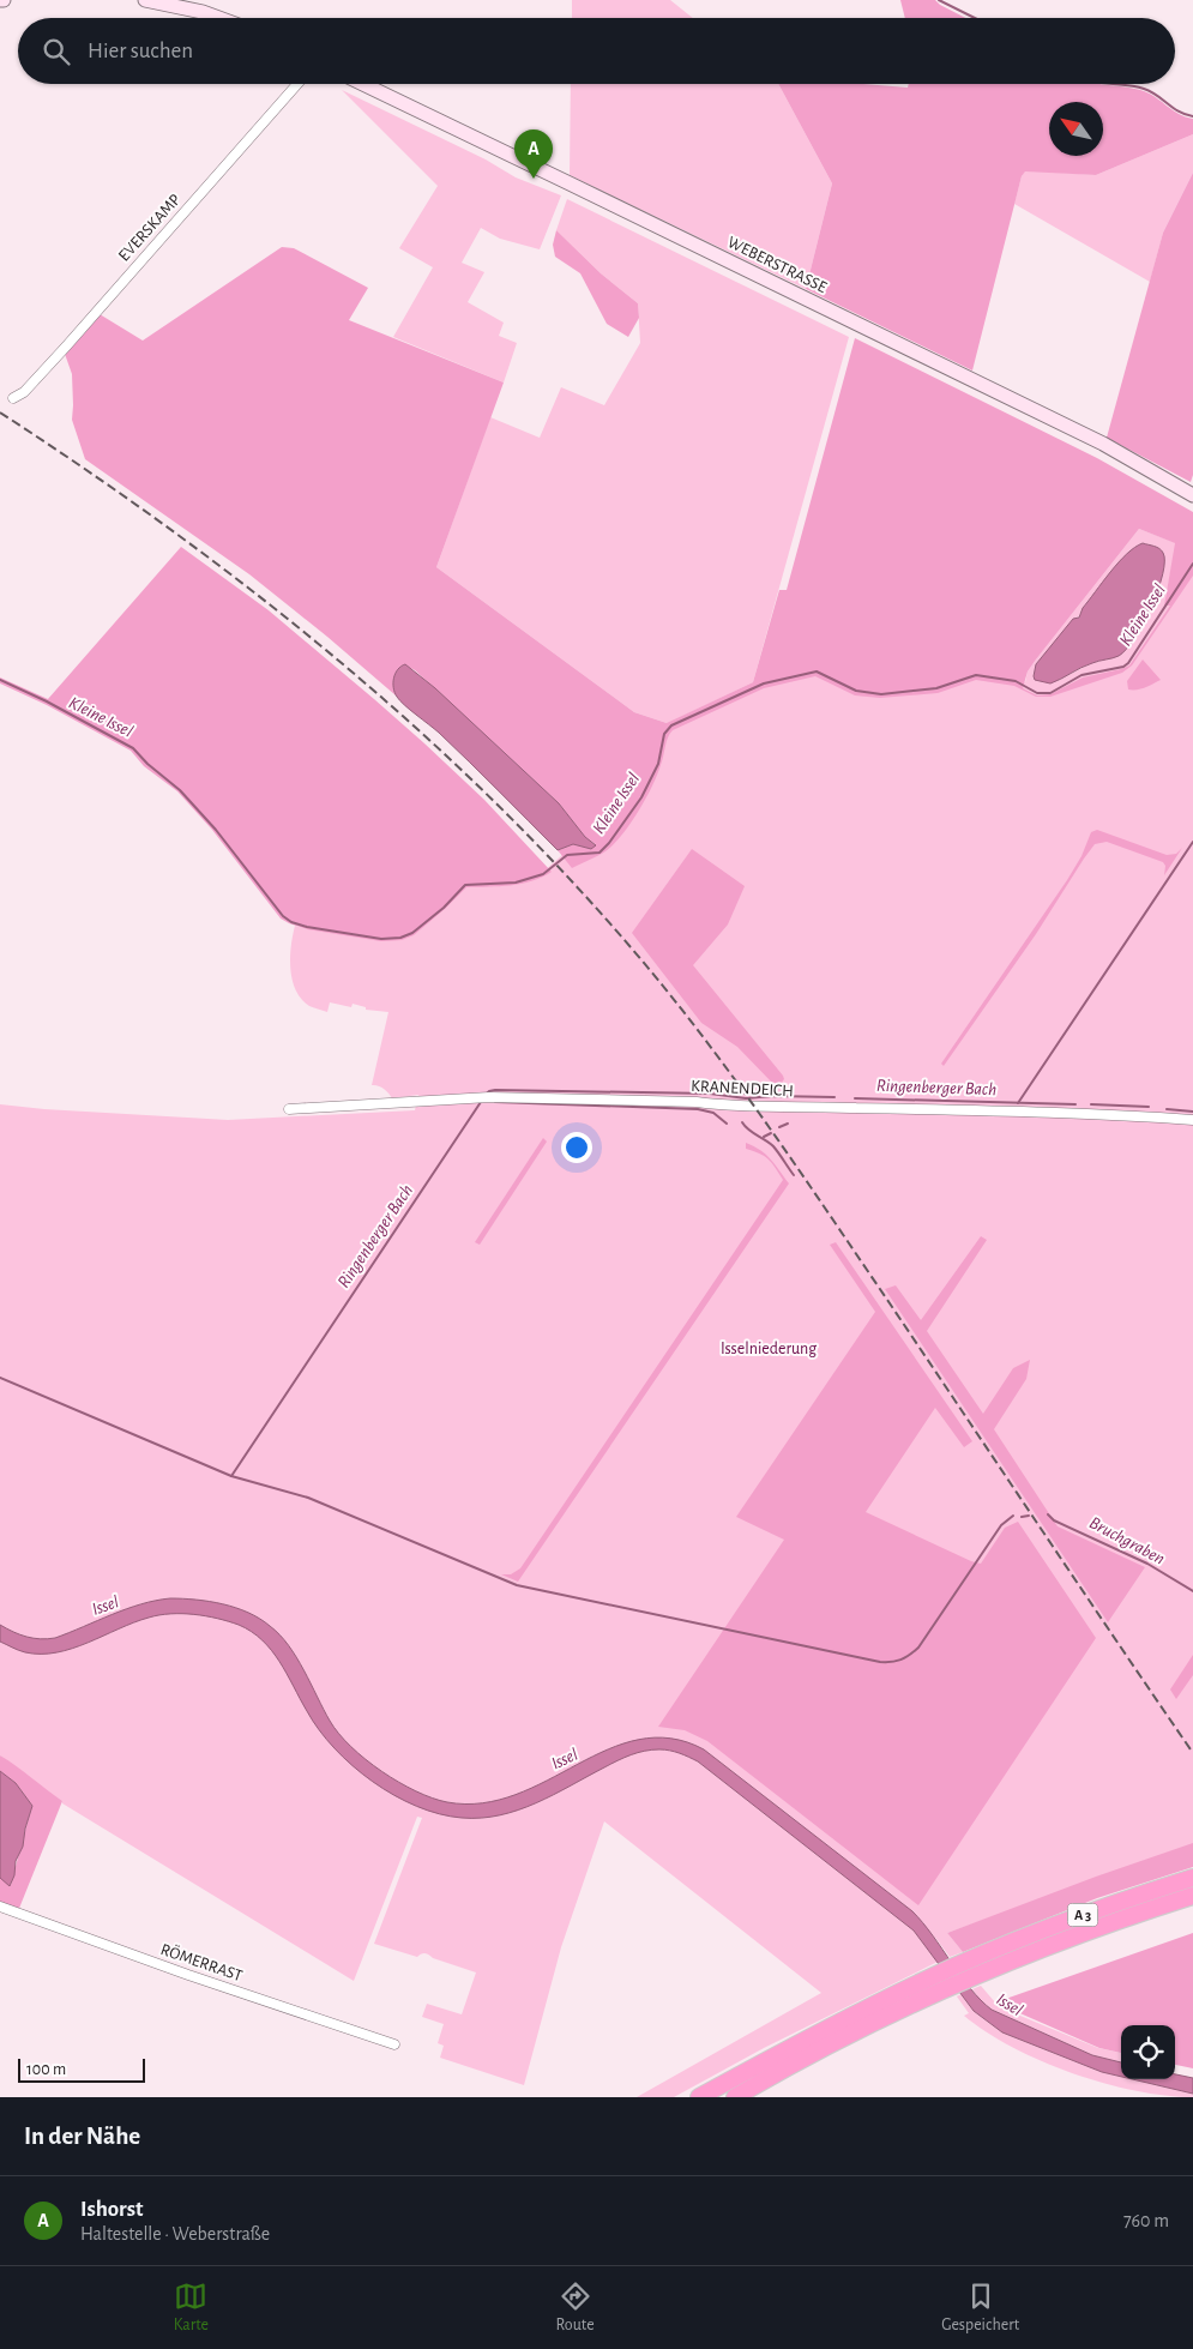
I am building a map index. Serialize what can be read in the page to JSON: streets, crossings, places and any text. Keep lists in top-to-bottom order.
{
  "streets": {
    "highway": ["A 3"],
    "main road": ["WEBERSTRASSE"],
    "street": ["EVERSKAMP", "KRANENDEICH", "RÖMERRAST"]
  },
  "water": [
    "Kleine Issel",
    "Ringenberger Bach",
    "Bruchgraben",
    "Issel"
  ],
  "parks": ["Isselniederung"],
  "scale_bar": "100 m",
  "north": "top left",
  "page": {
    "search": "Hier suchen",
    "pins": "A",
    "scale": "100 m",
    "heading": "In der Nähe",
    "list": [
      {
        "mark": "A",
        "name": "Ishorst",
        "note": "Haltestelle · Weberstraße",
        "value": "760 m"
      }
    ],
    "nav": ["Karte", "Route", "Gespeichert"]
  }
}
